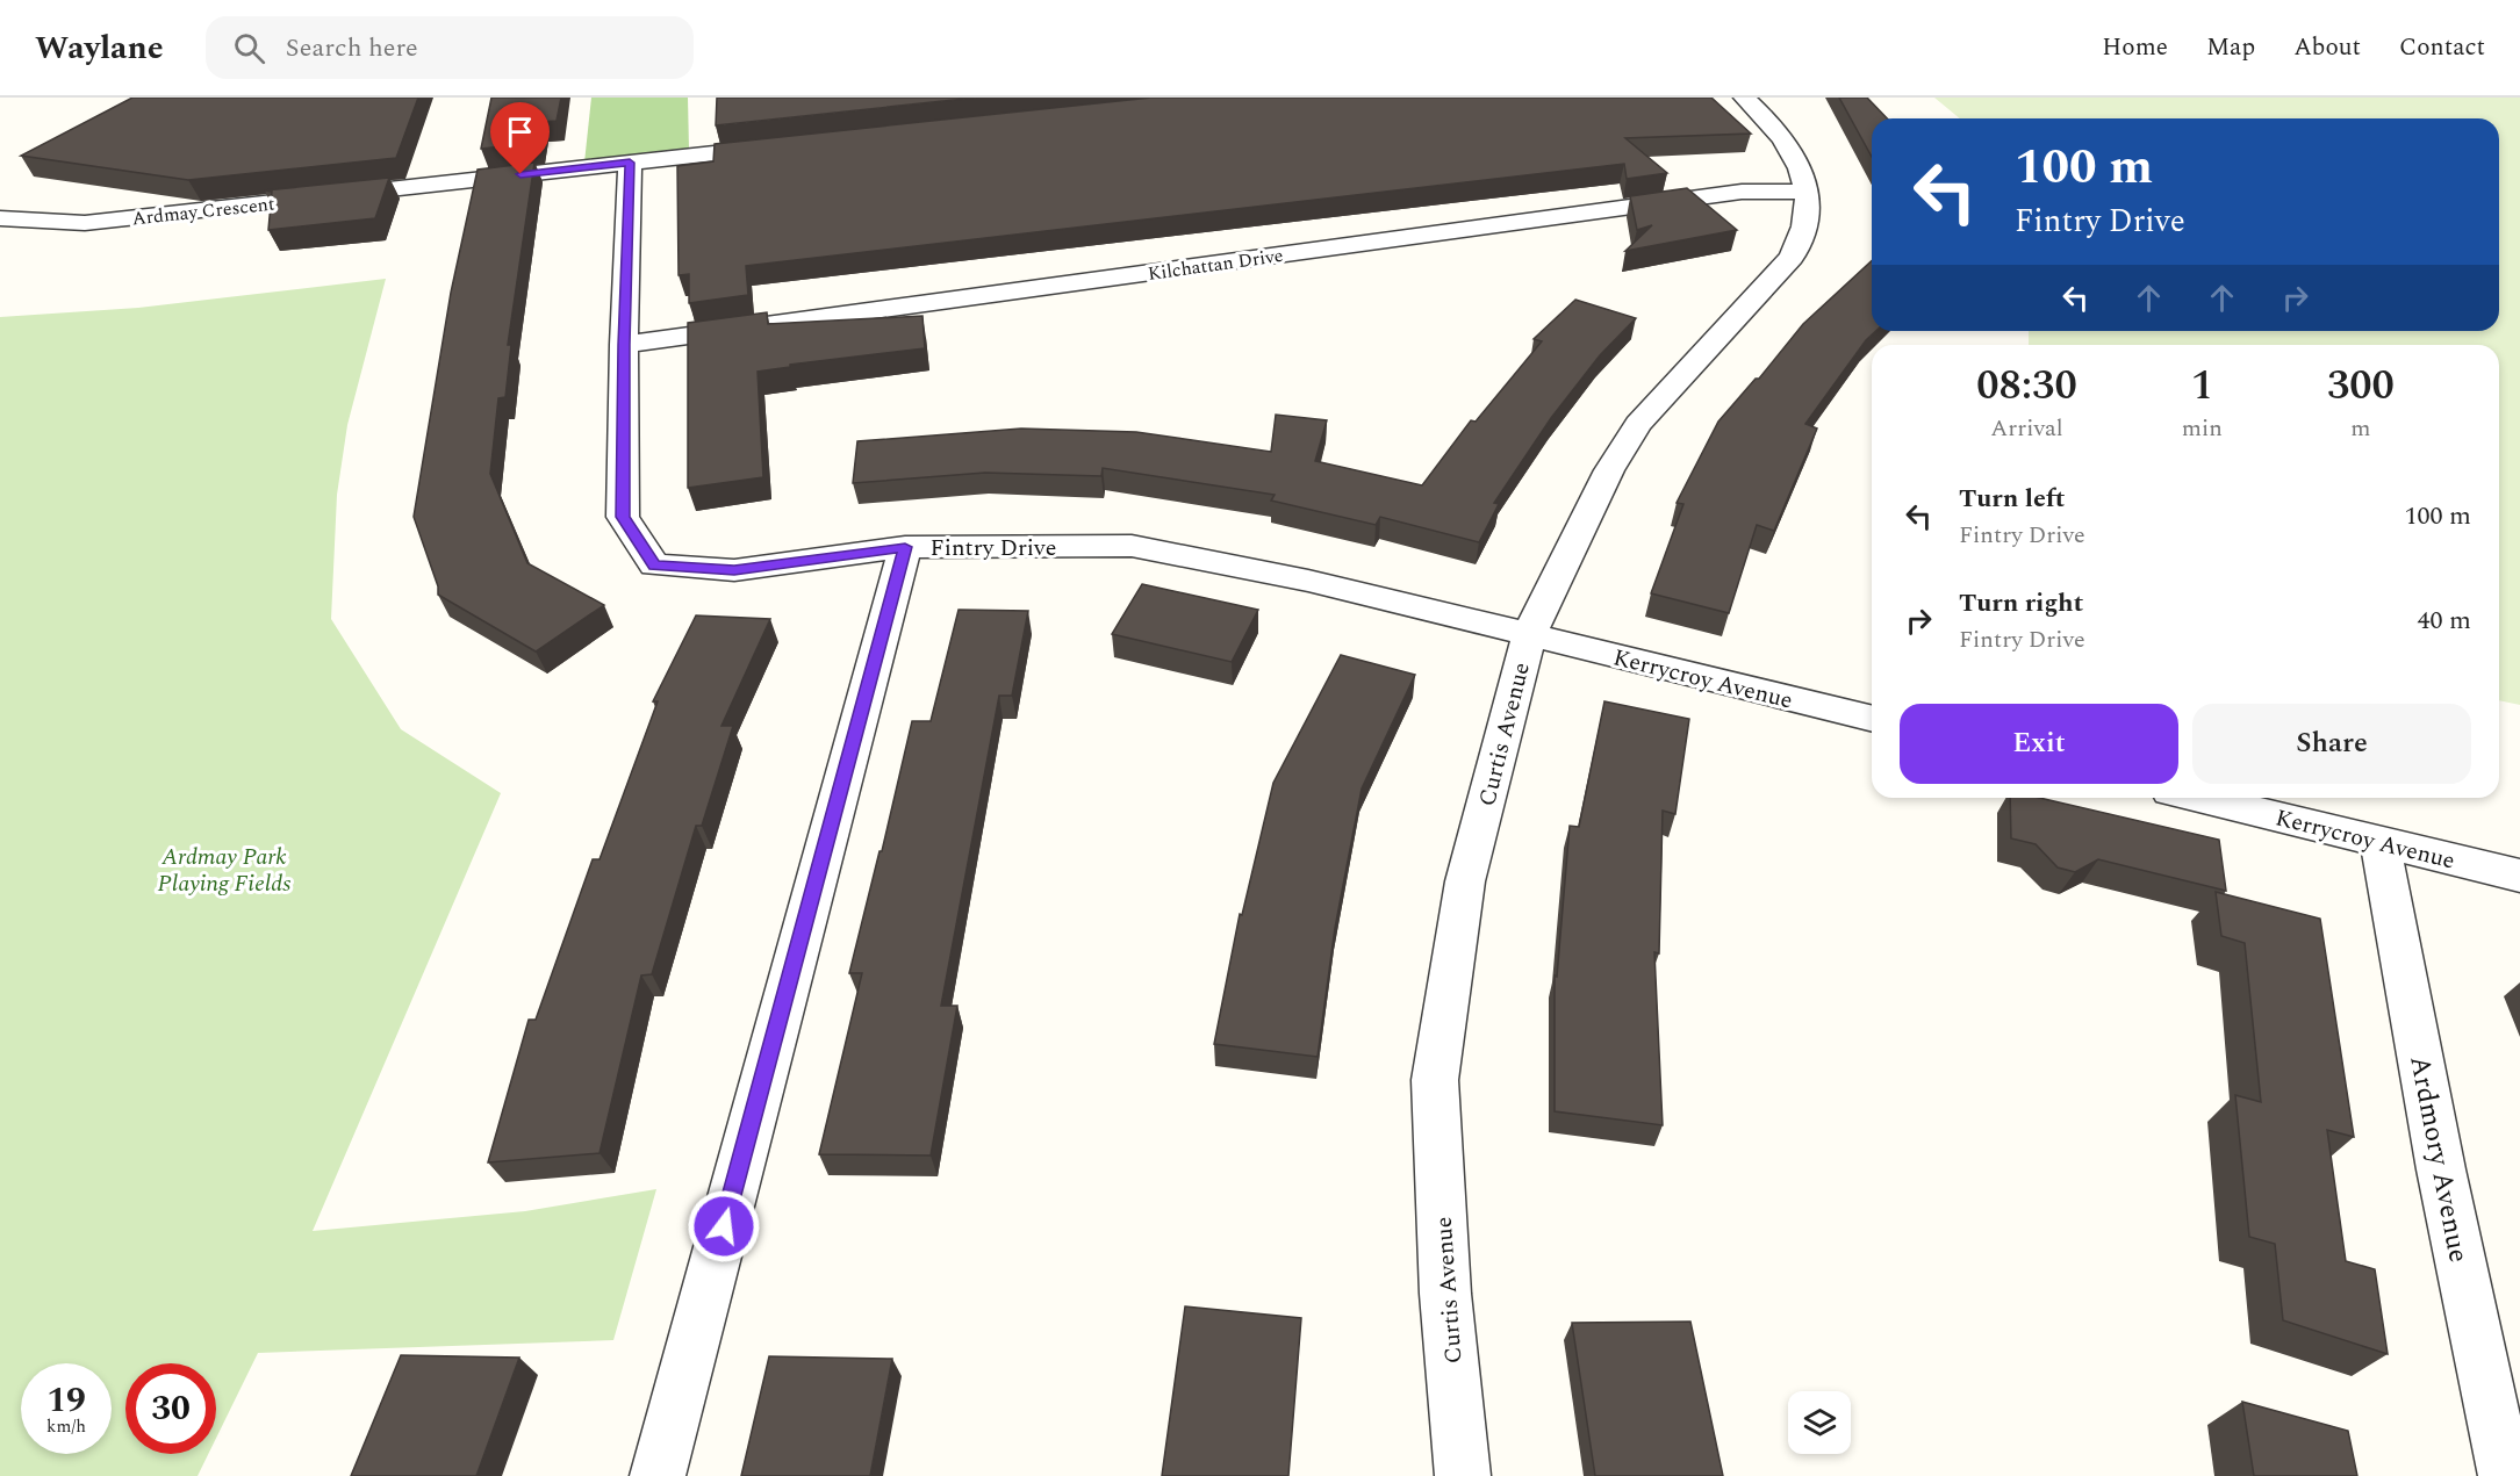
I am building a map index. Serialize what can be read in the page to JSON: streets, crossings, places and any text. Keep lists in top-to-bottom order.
{
  "streets": {
    "street": [
      "Ardmay Crescent",
      "Kilchattan Drive",
      "Fintry Drive",
      "Kerrycroy Avenue",
      "Curtis Avenue",
      "Ardmory Avenue"
    ]
  },
  "crossings": [
    ["Ardmay Crescent", "Fintry Drive"],
    ["Kilchattan Drive", "Fintry Drive"],
    ["Kilchattan Drive", "Curtis Avenue"],
    ["Fintry Drive", "Kerrycroy Avenue"],
    ["Fintry Drive", "Curtis Avenue"],
    ["Kerrycroy Avenue", "Curtis Avenue"],
    ["Kerrycroy Avenue", "Ardmory Avenue"]
  ],
  "parks": ["Ardmay Park Playing Fields"],
  "page": {
    "header": "Waylane",
    "search": "Search here",
    "nav": [
      "Home",
      "Map",
      "About",
      "Contact"
    ],
    "turn": ["100 m", "Fintry Drive"],
    "eta": [
      "08:30",
      "Arrival",
      "1",
      "min",
      "300",
      "m"
    ],
    "list": [
      {
        "name": "Turn left",
        "note": "Fintry Drive",
        "value": "100 m"
      },
      {
        "name": "Turn right",
        "note": "Fintry Drive",
        "value": "40 m"
      }
    ],
    "buttons": ["Exit", "Share"],
    "speed": "19 km/h",
    "limit": "30"
  }
}
